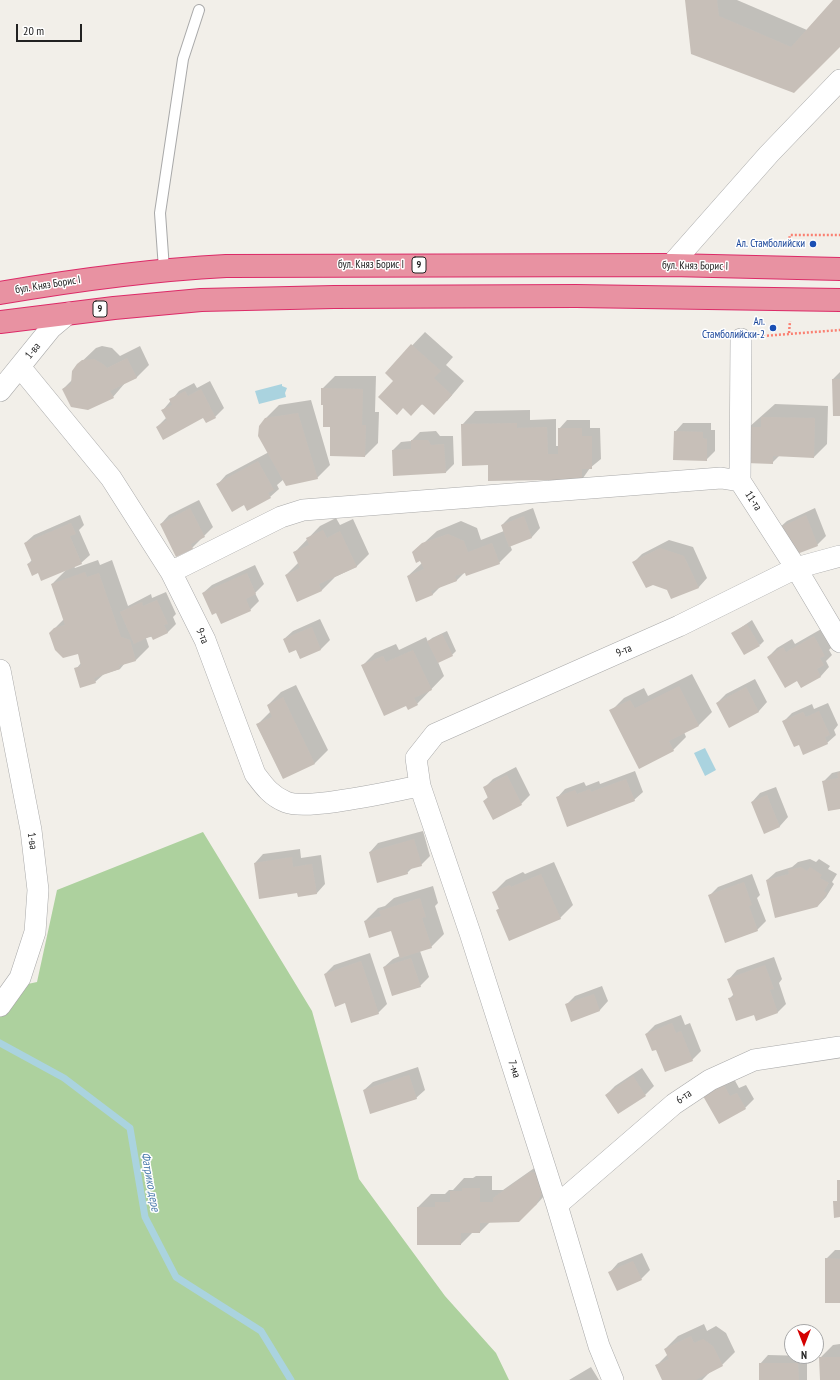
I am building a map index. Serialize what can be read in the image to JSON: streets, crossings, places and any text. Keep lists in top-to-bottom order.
{
  "streets": {
    "highway": ["бул. Княз Борис I", "9"],
    "street": [
      "1-ва",
      "11-та",
      "9-та",
      "7-ма",
      "6-та"
    ]
  },
  "crossings": [
    ["9", "1-ва"],
    ["1-ва", "9-та"],
    ["11-та", "9-та"],
    ["9-та", "7-ма"],
    ["7-ма", "6-та"]
  ],
  "water": ["Фатрико дере"],
  "places": ["Ал. Стамболийски", "Ал. Стамболийски-2"],
  "scale_bar": "20 m",
  "north": "bottom"
}
